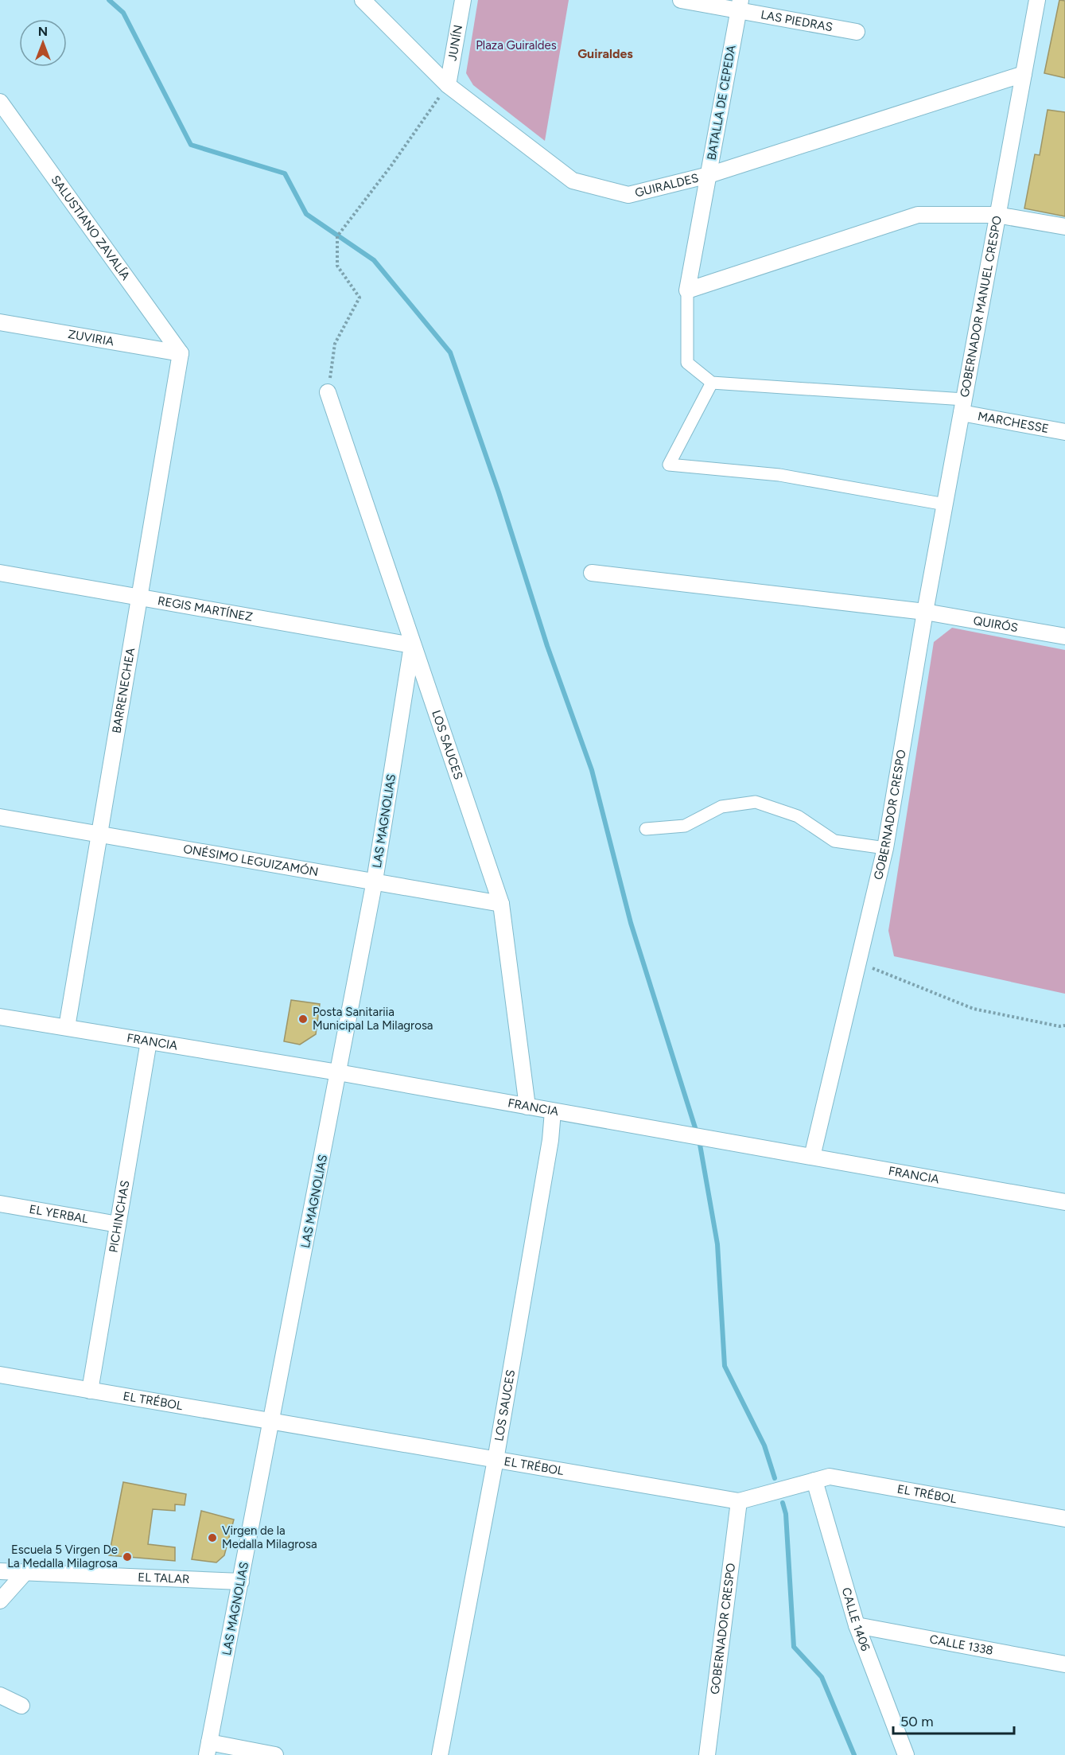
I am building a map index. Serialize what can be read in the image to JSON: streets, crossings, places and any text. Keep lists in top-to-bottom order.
{
  "streets": {
    "street": [
      "LAS PIEDRAS",
      "JUNÍN",
      "BATALLA DE CEPEDA",
      "GUIRALDES",
      "SALUSTIANO ZAVALÍA",
      "GOBERNADOR MANUEL CRESPO",
      "ZUVIRIA",
      "MARCHESSE",
      "REGIS MARTÍNEZ",
      "QUIRÓS",
      "BARRENECHEA",
      "LOS SAUCES",
      "GOBERNADOR CRESPO",
      "LAS MAGNOLIAS",
      "ONÉSIMO LEGUIZAMÓN",
      "FRANCIA",
      "EL YERBAL",
      "PICHINCHAS",
      "EL TRÉBOL",
      "EL TALAR",
      "CALLE 1406",
      "CALLE 1338"
    ]
  },
  "crossings": [
    ["LAS PIEDRAS", "BATALLA DE CEPEDA"],
    ["JUNÍN", "GUIRALDES"],
    ["BATALLA DE CEPEDA", "GUIRALDES"],
    ["GUIRALDES", "GOBERNADOR MANUEL CRESPO"],
    ["SALUSTIANO ZAVALÍA", "ZUVIRIA"],
    ["SALUSTIANO ZAVALÍA", "BARRENECHEA"],
    ["GOBERNADOR MANUEL CRESPO", "MARCHESSE"],
    ["GOBERNADOR MANUEL CRESPO", "QUIRÓS"],
    ["GOBERNADOR MANUEL CRESPO", "GOBERNADOR CRESPO"],
    ["ZUVIRIA", "BARRENECHEA"],
    ["REGIS MARTÍNEZ", "BARRENECHEA"],
    ["REGIS MARTÍNEZ", "LOS SAUCES"],
    ["REGIS MARTÍNEZ", "LAS MAGNOLIAS"],
    ["QUIRÓS", "GOBERNADOR CRESPO"],
    ["BARRENECHEA", "ONÉSIMO LEGUIZAMÓN"],
    ["BARRENECHEA", "FRANCIA"],
    ["LOS SAUCES", "LAS MAGNOLIAS"],
    ["LOS SAUCES", "ONÉSIMO LEGUIZAMÓN"],
    ["LOS SAUCES", "FRANCIA"],
    ["LOS SAUCES", "EL TRÉBOL"],
    ["GOBERNADOR CRESPO", "FRANCIA"],
    ["GOBERNADOR CRESPO", "EL TRÉBOL"],
    ["LAS MAGNOLIAS", "ONÉSIMO LEGUIZAMÓN"],
    ["LAS MAGNOLIAS", "FRANCIA"],
    ["LAS MAGNOLIAS", "EL TRÉBOL"],
    ["LAS MAGNOLIAS", "EL TALAR"],
    ["FRANCIA", "PICHINCHAS"],
    ["EL YERBAL", "PICHINCHAS"],
    ["PICHINCHAS", "EL TRÉBOL"],
    ["EL TRÉBOL", "CALLE 1406"],
    ["CALLE 1406", "CALLE 1338"]
  ],
  "districts": ["Guiraldes"],
  "parks": ["Plaza Guiraldes"],
  "places": ["Posta Sanitariia Municipal La Milagrosa", "Virgen de la Medalla Milagrosa", "Escuela 5 Virgen De La Medalla Milagrosa"],
  "scale_bar": "50 m",
  "north": "top"
}
